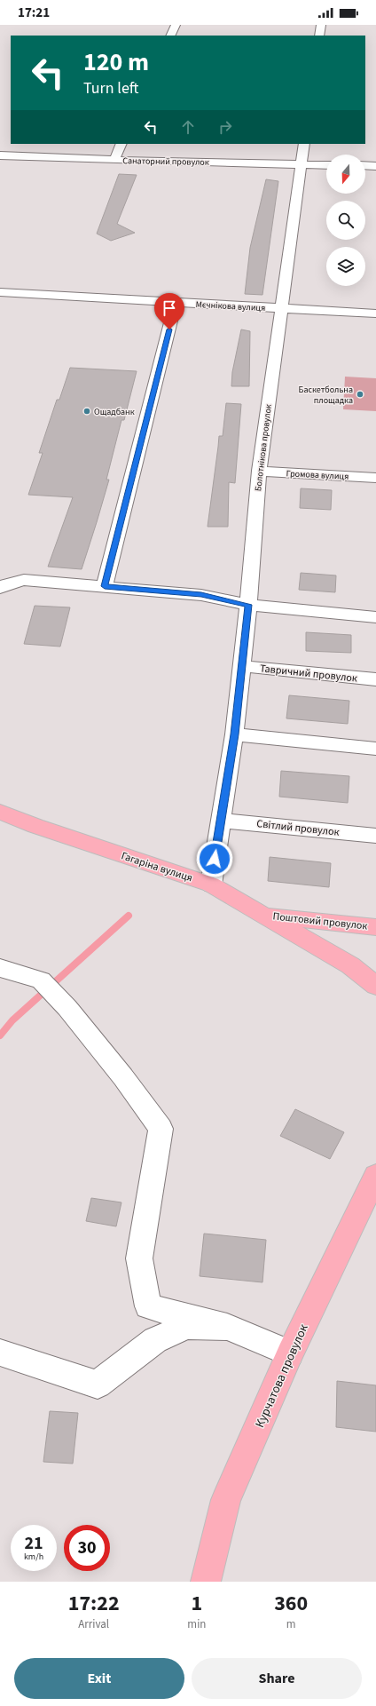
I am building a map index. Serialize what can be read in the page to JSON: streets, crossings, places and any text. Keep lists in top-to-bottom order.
{
  "streets": {
    "main road": ["Гагаріна вулиця", "Поштовий провулок", "Курчатова провулок"],
    "street": [
      "Санаторний провулок",
      "Мєчнікова вулиця",
      "Болотнікова провулок",
      "Громова вулиця",
      "Тавричний провулок",
      "Світлий провулок"
    ]
  },
  "crossings": [
    ["Санаторний провулок", "Болотнікова провулок"],
    ["Мєчнікова вулиця", "Болотнікова провулок"],
    ["Болотнікова провулок", "Громова вулиця"],
    ["Болотнікова провулок", "Тавричний провулок"],
    ["Болотнікова провулок", "Світлий провулок"],
    ["Болотнікова провулок", "Гагаріна вулиця"],
    ["Гагаріна вулиця", "Поштовий провулок"]
  ],
  "places": ["Баскетбольна площадка", "Ощадбанк"],
  "north": "bottom",
  "page": {
    "status": "17:21",
    "turn": ["120 m", "Turn left"],
    "speed": "21 km/h",
    "limit": "30",
    "eta": [
      "17:22",
      "Arrival",
      "1",
      "min",
      "360",
      "m"
    ],
    "buttons": ["Exit", "Share"]
  }
}
